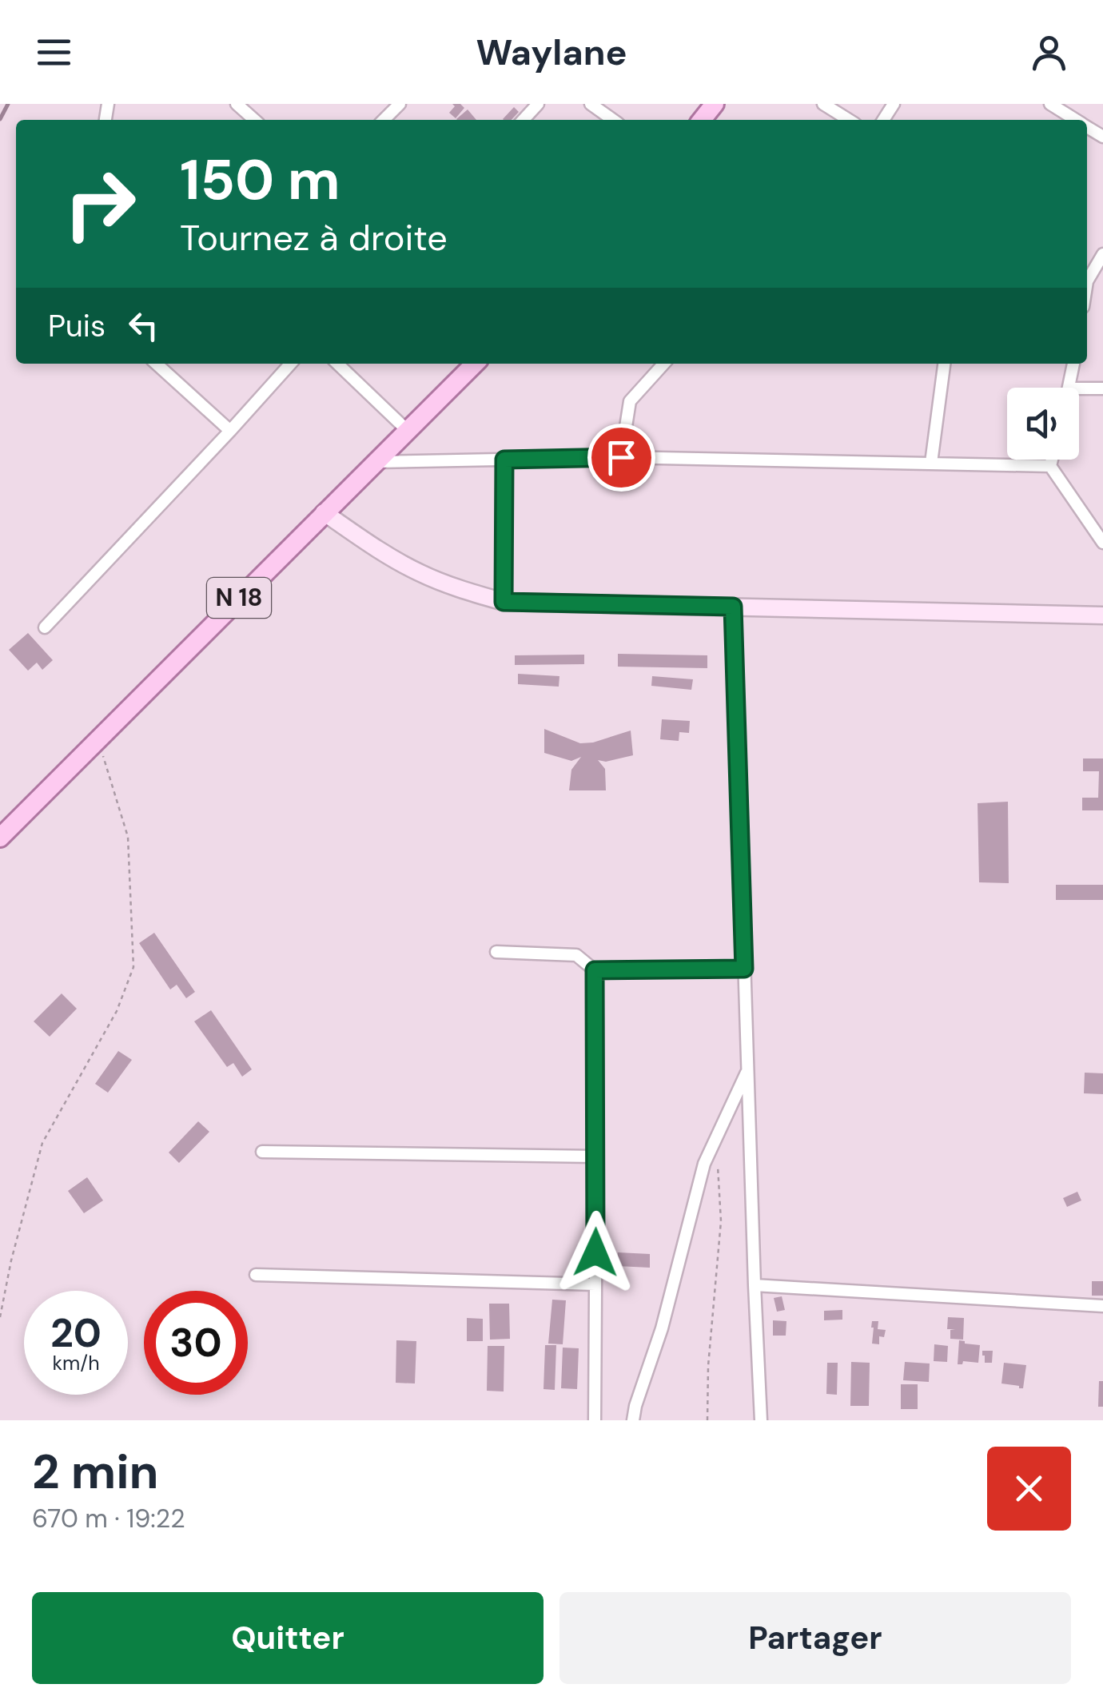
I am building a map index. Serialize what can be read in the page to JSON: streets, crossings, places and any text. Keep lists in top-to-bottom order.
{
  "streets": {
    "main road": ["N 18"]
  },
  "page": {
    "header": "Waylane",
    "turn": ["150 m", "Tournez à droite"],
    "then": "Puis",
    "speed": "20 km/h",
    "limit": "30",
    "heading": ["2 min", "670 m · 19:22"],
    "buttons": ["Quitter", "Partager"]
  }
}
